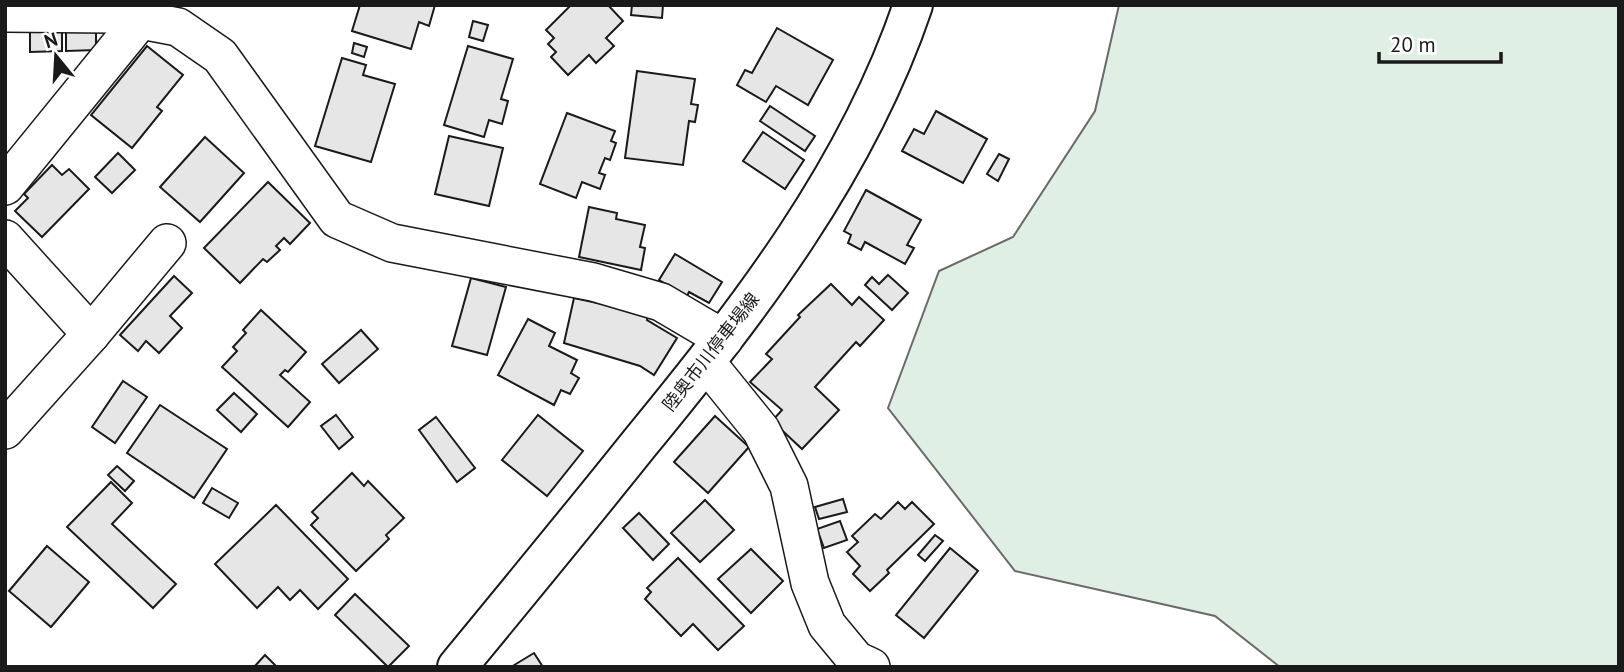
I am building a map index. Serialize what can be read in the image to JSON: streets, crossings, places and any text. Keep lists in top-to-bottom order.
{
  "streets": {
    "main road": ["陸奥市川停車場線"]
  },
  "scale_bar": "20 m",
  "north": "top"
}
